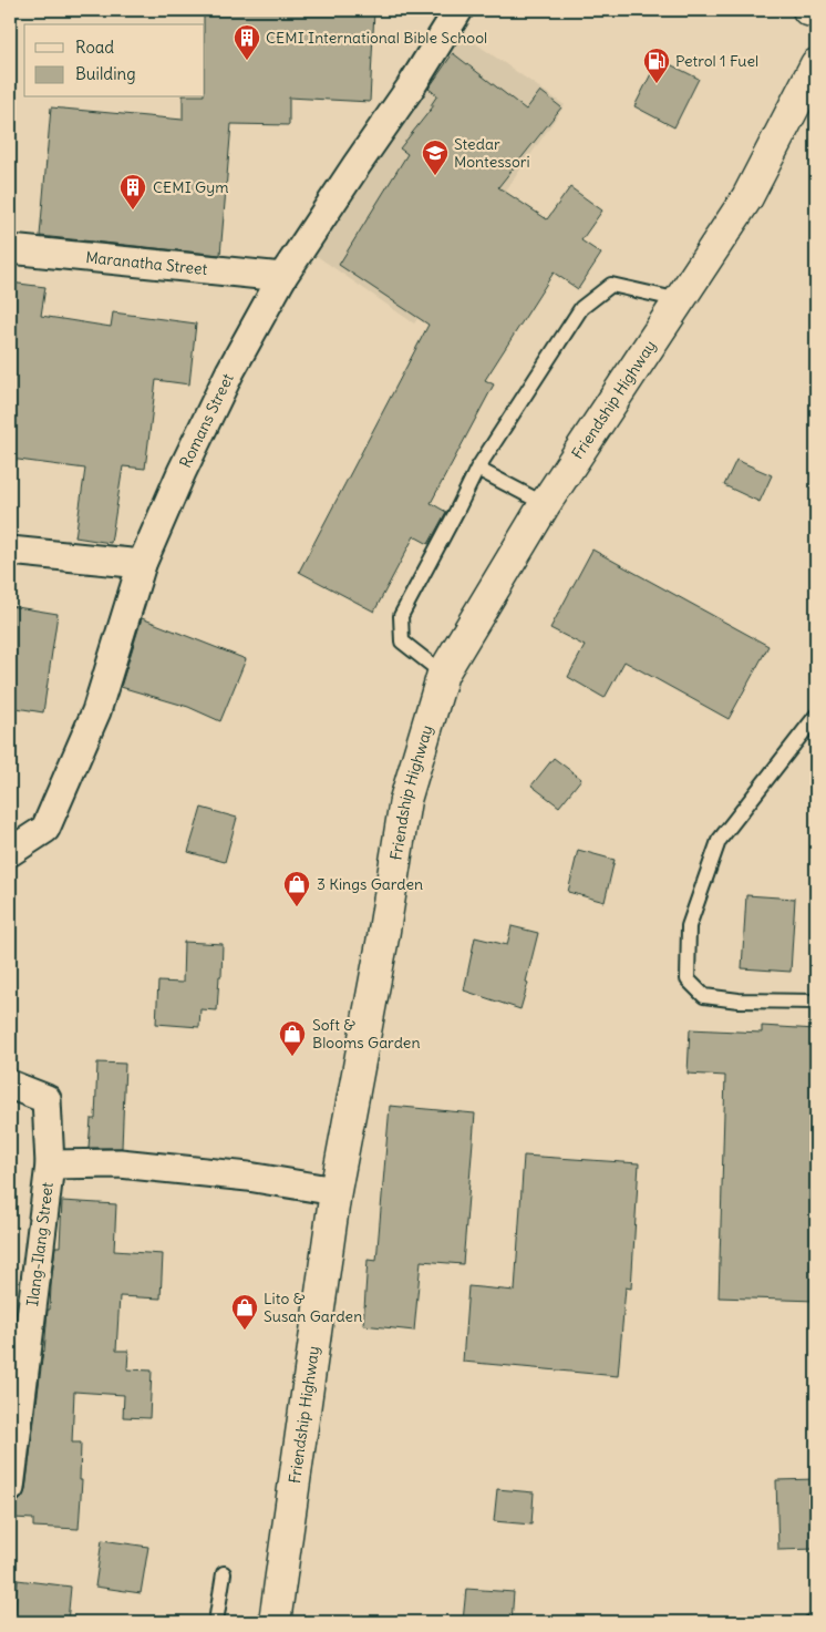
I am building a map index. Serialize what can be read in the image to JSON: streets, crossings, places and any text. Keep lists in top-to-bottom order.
{
  "streets": {
    "main road": ["Friendship Highway"],
    "street": ["Maranatha Street", "Romans Street", "Ilang-Ilang Street"]
  },
  "crossings": [
    ["Maranatha Street", "Romans Street"]
  ],
  "places": {
    "building": ["CEMI International Bible School", "CEMI Gym"],
    "fuel station": ["Petrol 1 Fuel"],
    "school or university": ["Stedar Montessori"],
    "shop": ["3 Kings Garden", "Soft & Blooms Garden", "Lito & Susan Garden"]
  },
  "legend": ["Road", "Building"]
}
